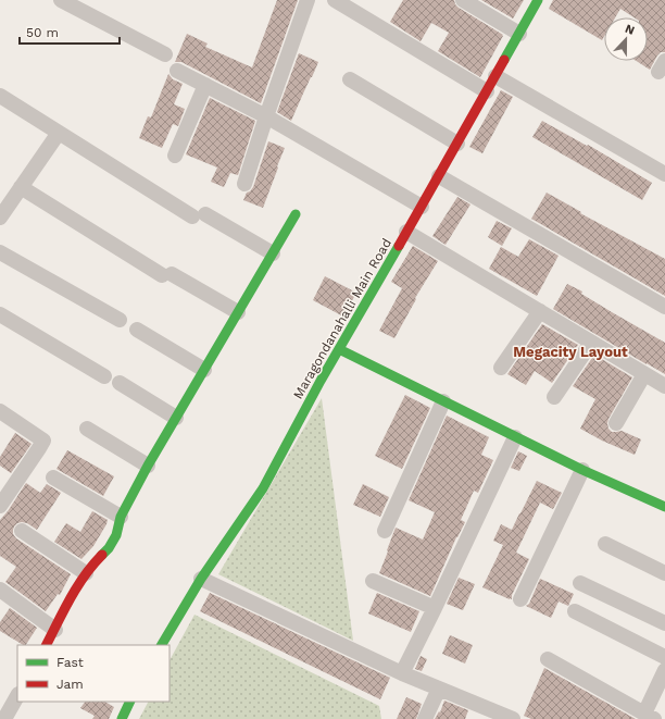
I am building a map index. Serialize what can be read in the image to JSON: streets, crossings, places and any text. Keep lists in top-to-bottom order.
{
  "streets": {
    "street": ["Maragondanahalli Main Road"]
  },
  "districts": ["Megacity Layout"],
  "legend": ["Fast", "Jam"],
  "scale_bar": "50 m",
  "north": "top"
}
